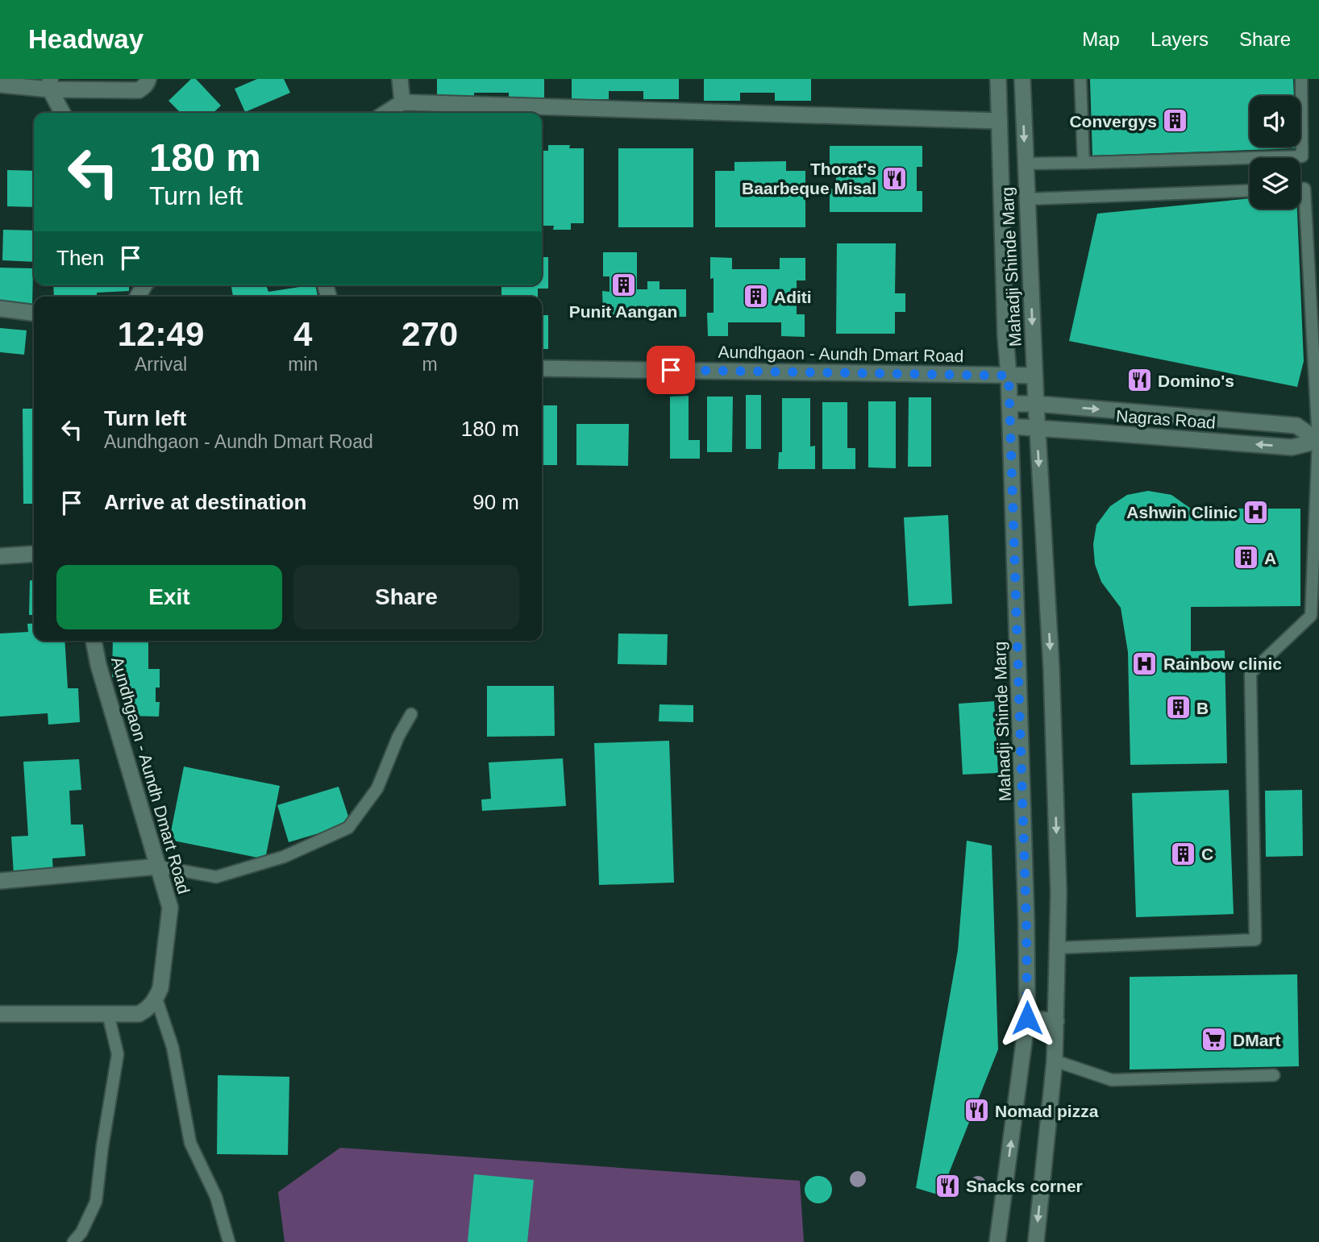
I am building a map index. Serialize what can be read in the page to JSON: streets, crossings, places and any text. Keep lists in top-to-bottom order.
{
  "streets": {
    "main road": ["Mahadji Shinde Marg", "Aundhgaon - Aundh Dmart Road", "Nagras Road"]
  },
  "crossings": [
    ["Mahadji Shinde Marg", "Aundhgaon - Aundh Dmart Road"],
    ["Mahadji Shinde Marg", "Nagras Road"]
  ],
  "places": {
    "building": [
      "Convergys",
      "Punit Aangan",
      "Aditi",
      "A",
      "B",
      "C"
    ],
    "restaurant": [
      "Thorat's Baarbeque Misal",
      "Domino's",
      "Nomad pizza",
      "Snacks corner"
    ],
    "hospital": ["Ashwin Clinic", "Rainbow clinic"],
    "supermarket": ["DMart"]
  },
  "page": {
    "header": "Headway",
    "nav": ["Map", "Layers", "Share"],
    "turn": ["180 m", "Turn left"],
    "then": "Then",
    "eta": [
      "12:49",
      "Arrival",
      "4",
      "min",
      "270",
      "m"
    ],
    "list": [
      {
        "name": "Turn left",
        "note": "Aundhgaon - Aundh Dmart Road",
        "value": "180 m"
      },
      {
        "name": "Arrive at destination",
        "value": "90 m"
      }
    ],
    "buttons": ["Exit", "Share"]
  }
}
